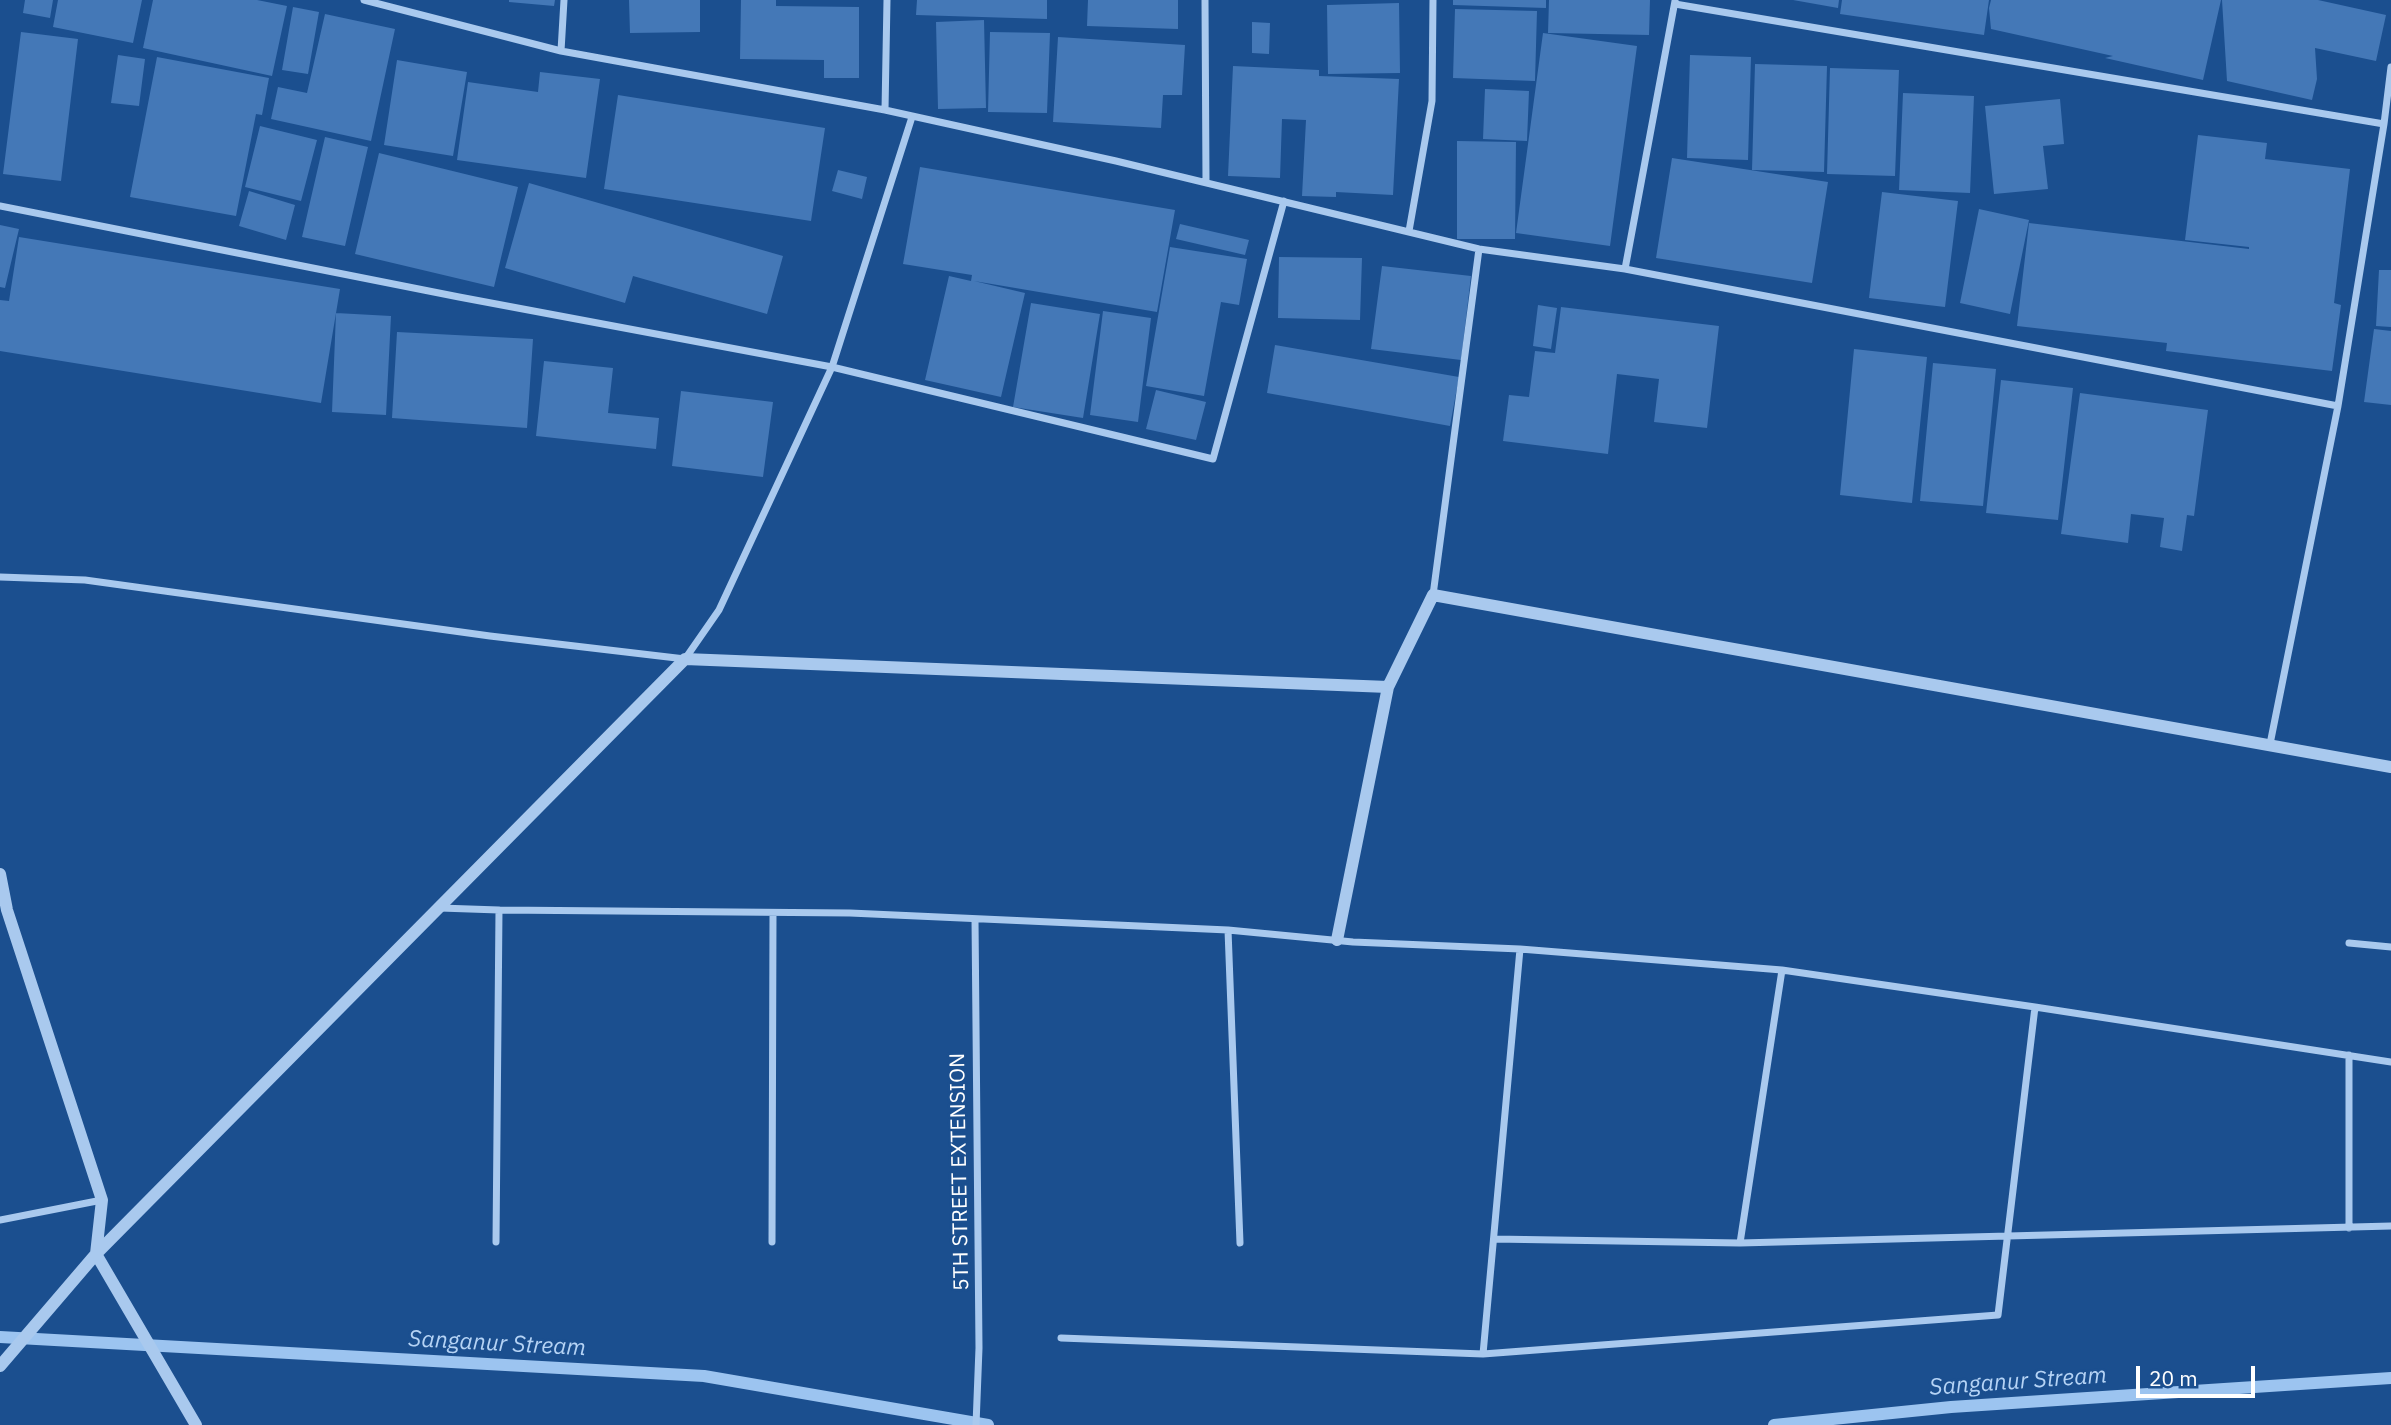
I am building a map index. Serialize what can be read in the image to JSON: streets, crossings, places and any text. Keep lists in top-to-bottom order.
{
  "streets": {
    "street": ["5TH STREET EXTENSION"]
  },
  "water": ["Sanganur Stream"],
  "scale_bar": "20 m"
}
